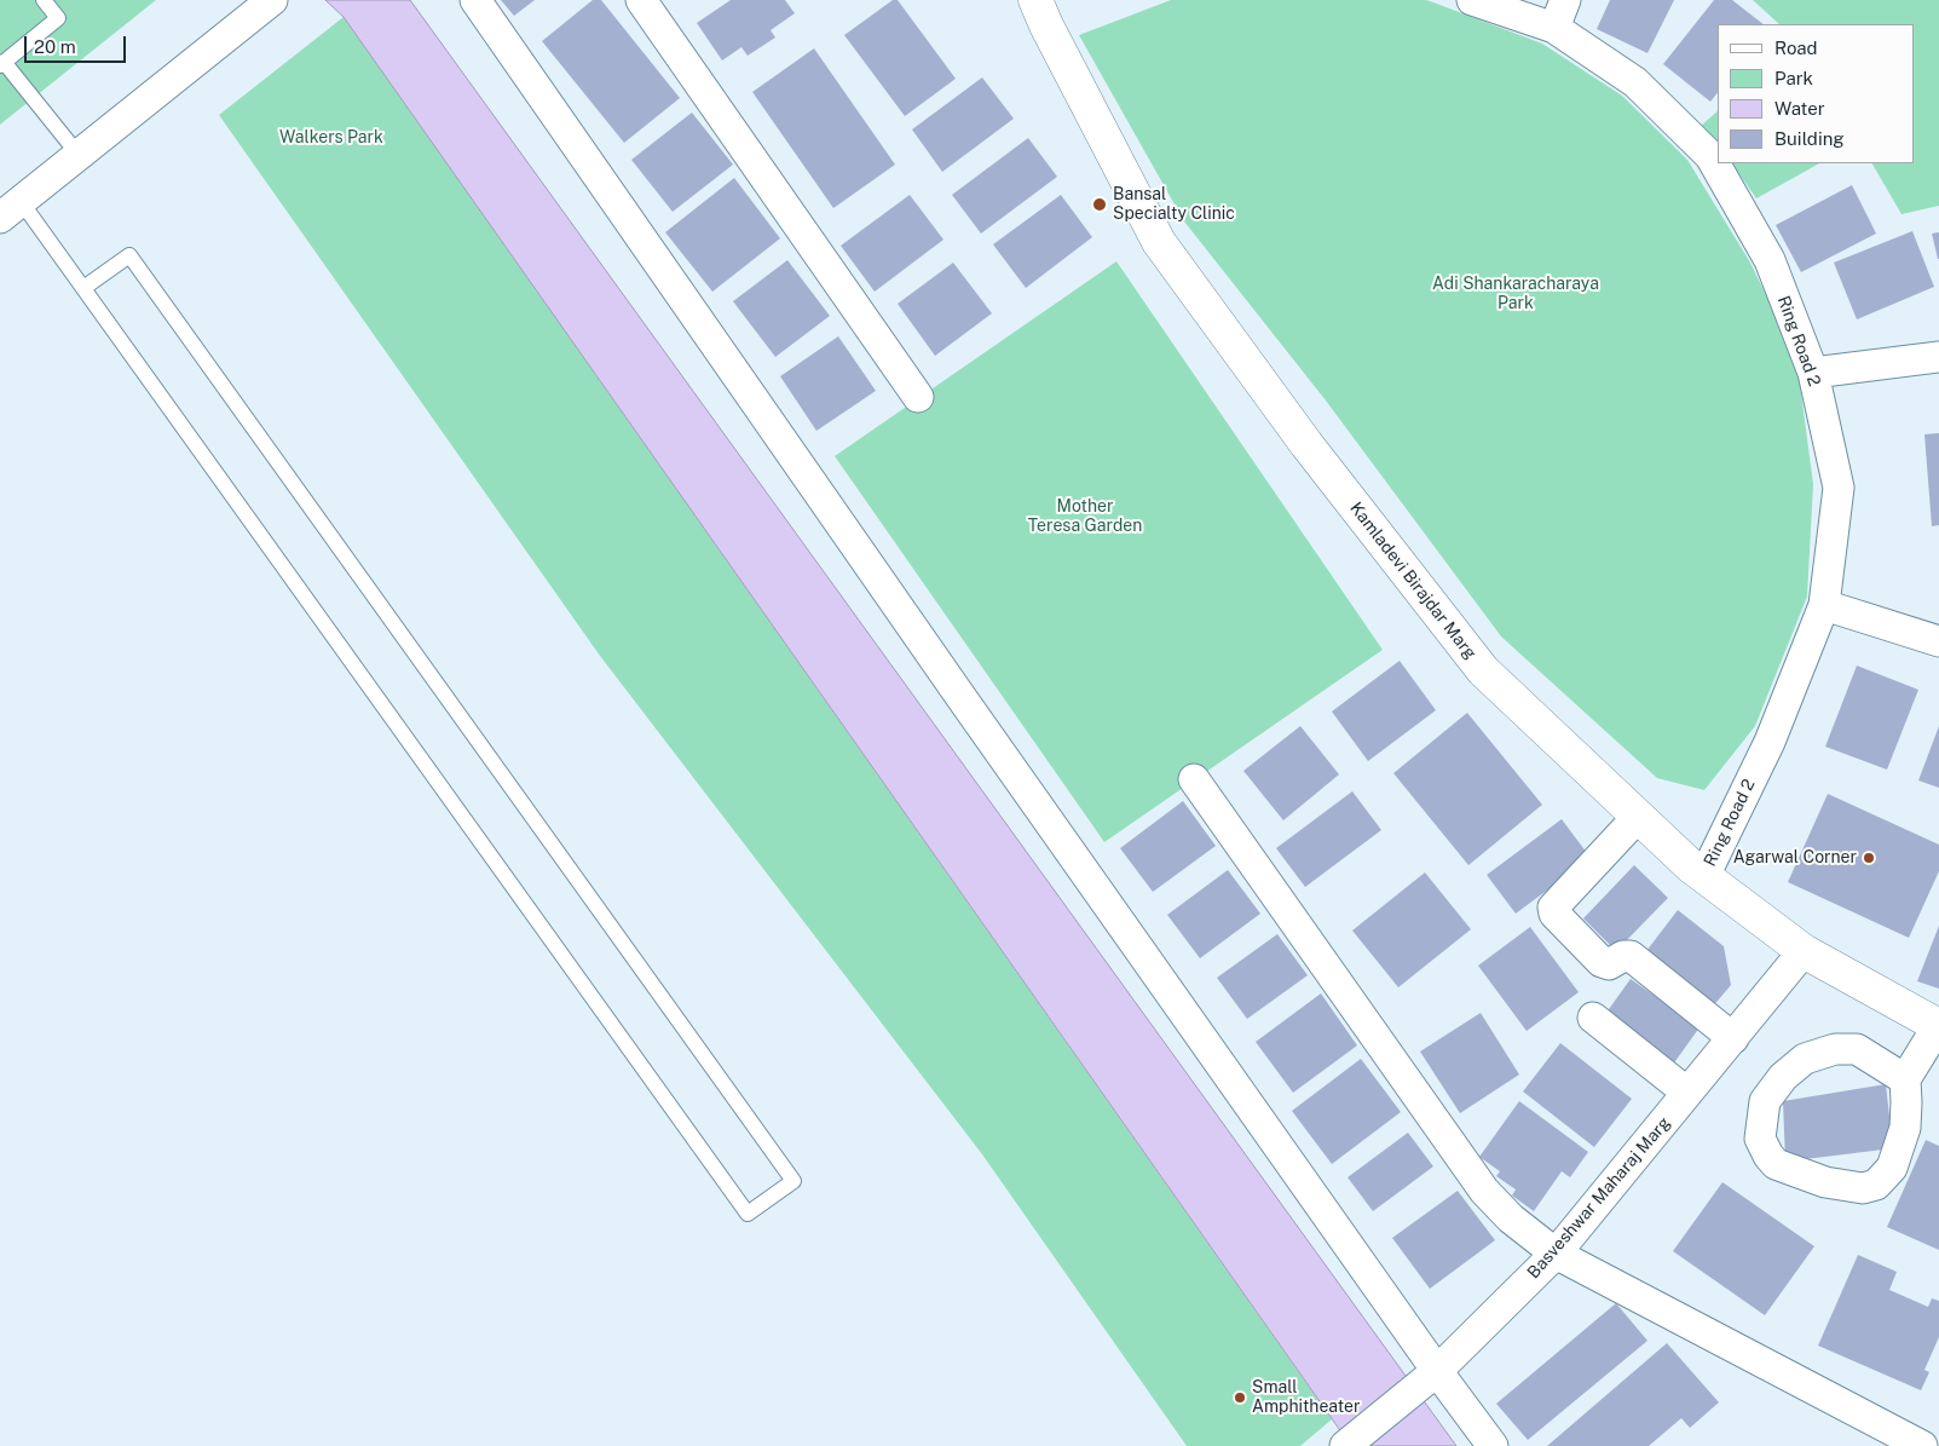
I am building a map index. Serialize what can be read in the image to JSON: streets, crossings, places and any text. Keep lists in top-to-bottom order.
{
  "streets": {
    "street": ["Ring Road 2", "Kamladevi Birajdar Marg", "Basveshwar Maharaj Marg"]
  },
  "crossings": [
    ["Ring Road 2", "Kamladevi Birajdar Marg"],
    ["Kamladevi Birajdar Marg", "Basveshwar Maharaj Marg"]
  ],
  "parks": ["Walkers Park", "Adi Shankaracharaya Park", "Mother Teresa Garden"],
  "places": ["Bansal Specialty Clinic", "Agarwal Corner", "Small Amphitheater"],
  "legend": [
    "Road",
    "Park",
    "Water",
    "Building"
  ],
  "scale_bar": "20 m"
}
